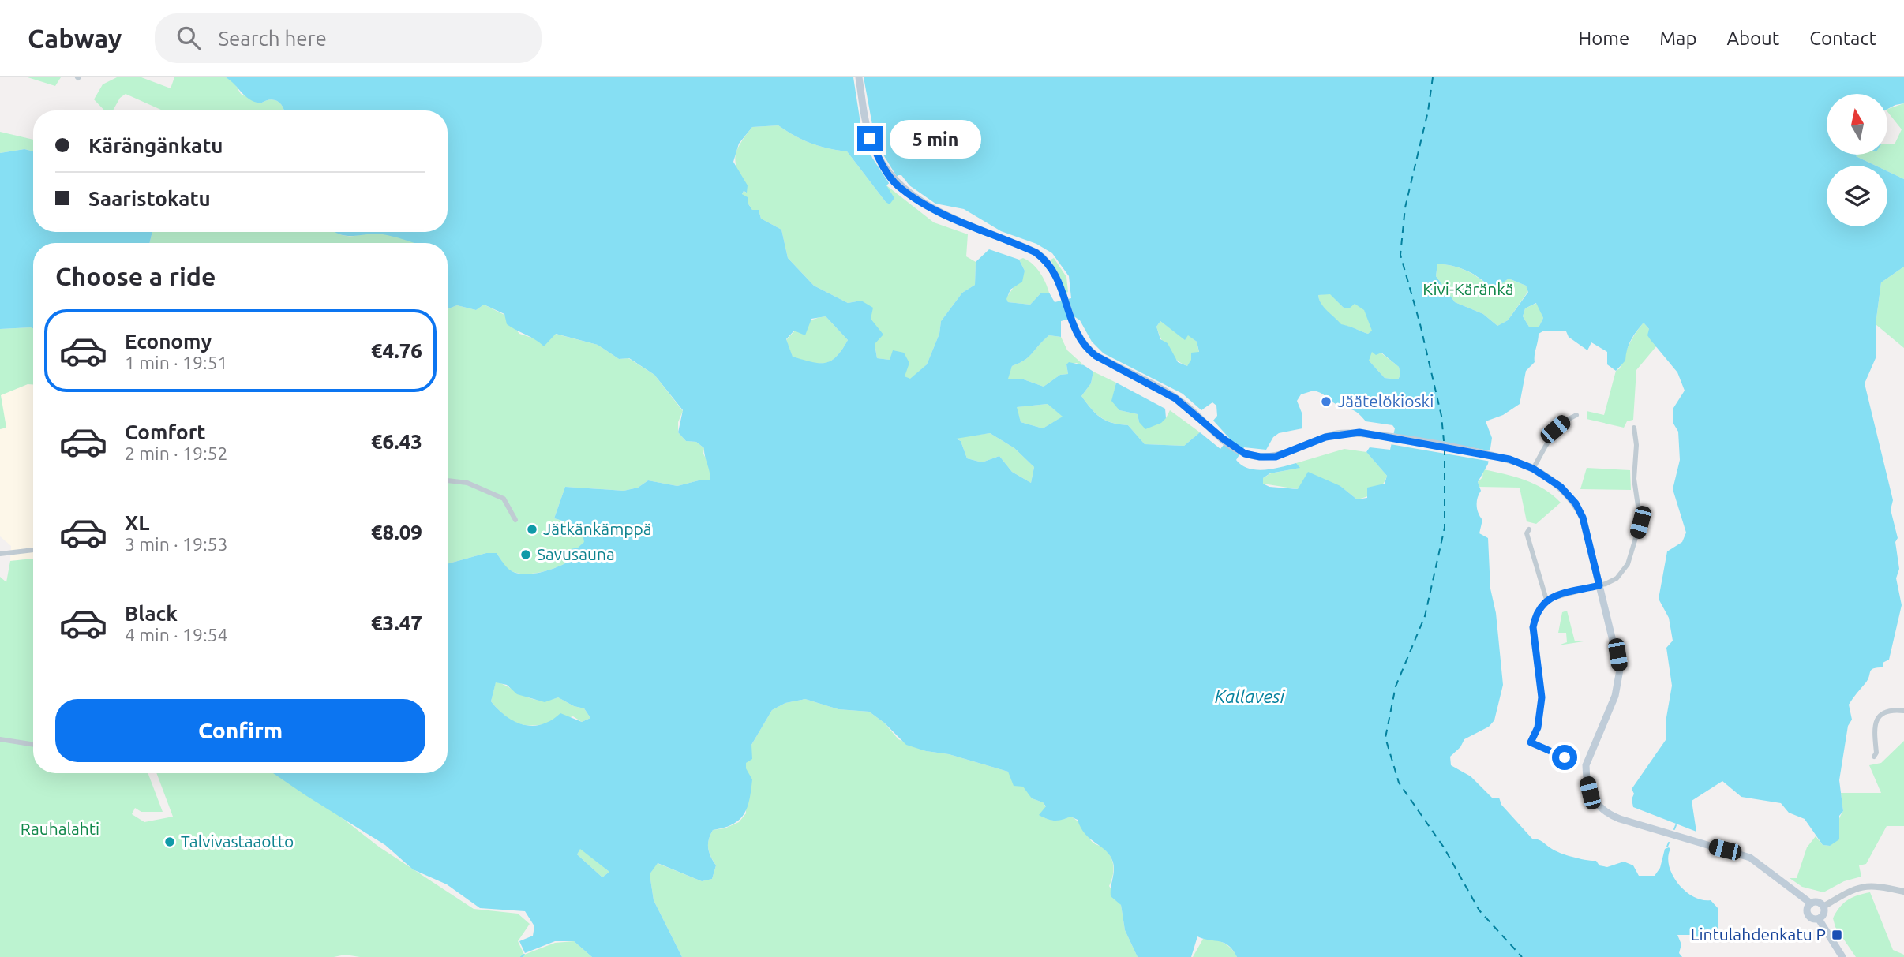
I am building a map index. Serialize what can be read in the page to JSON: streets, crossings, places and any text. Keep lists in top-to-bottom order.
{
  "water": ["Kallavesi"],
  "parks": ["Kivi-Käränkä", "Rauhalahti"],
  "places": {
    "other": [
      "Jäätelökioski",
      "Jätkänkämppä",
      "Savusauna",
      "Talvivastaaotto"
    ],
    "transit": ["Lintulahdenkatu P"]
  },
  "north": "top",
  "page": {
    "header": "Cabway",
    "search": "Search here",
    "nav": [
      "Home",
      "Map",
      "About",
      "Contact"
    ],
    "banner": ["Kärängänkatu", "Saaristokatu"],
    "bubble": "5 min",
    "heading": "Choose a ride",
    "list": [
      {
        "name": "Economy",
        "note": "1 min · 19:51",
        "value": "€4.76"
      },
      {
        "name": "Comfort",
        "note": "2 min · 19:52",
        "value": "€6.43"
      },
      {
        "name": "XL",
        "note": "3 min · 19:53",
        "value": "€8.09"
      },
      {
        "name": "Black",
        "note": "4 min · 19:54",
        "value": "€3.47"
      }
    ],
    "buttons": "Confirm"
  }
}
